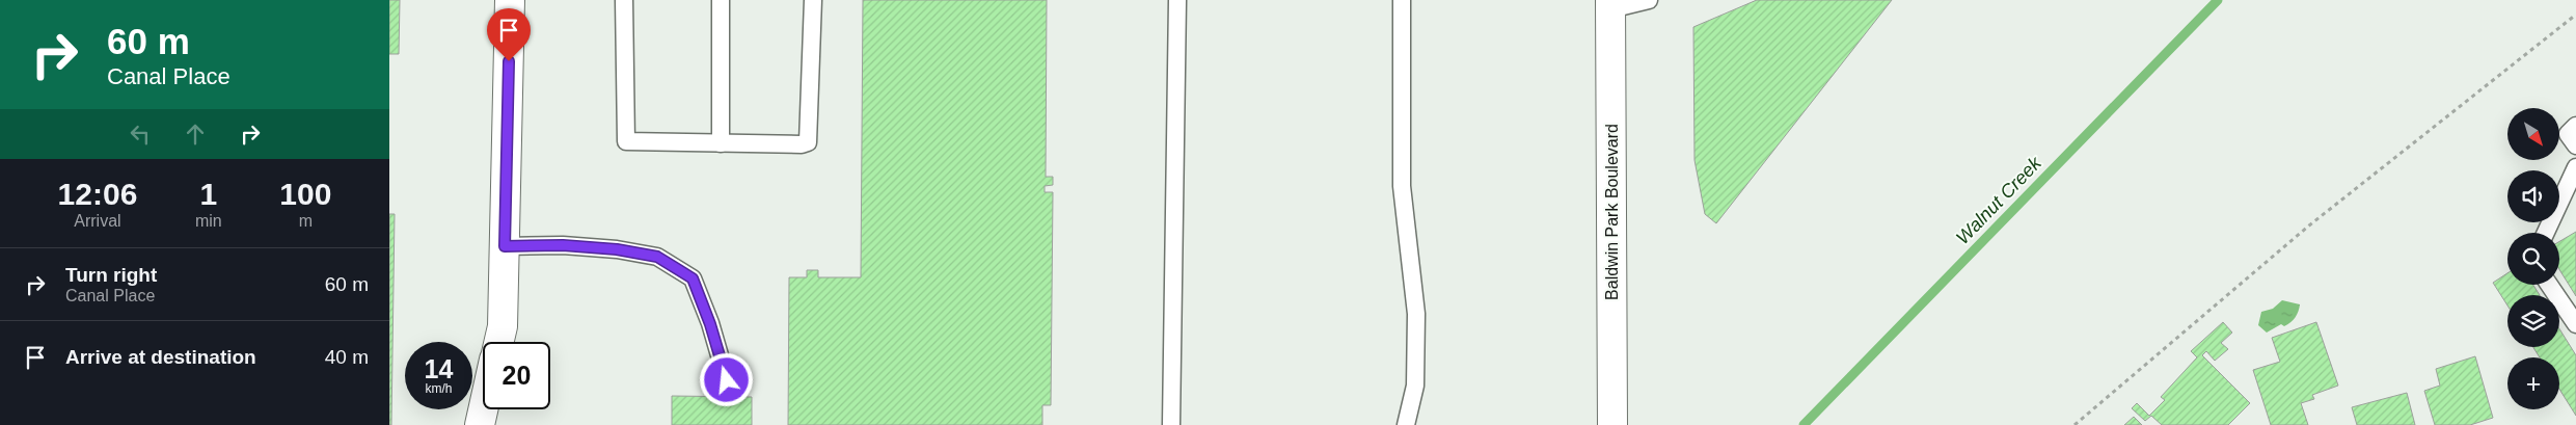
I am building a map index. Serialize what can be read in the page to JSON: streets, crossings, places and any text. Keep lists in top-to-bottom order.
{
  "streets": {
    "street": ["Baldwin Park Boulevard"]
  },
  "water": ["Walnut Creek"],
  "north": "bottom right",
  "page": {
    "turn": ["60 m", "Canal Place"],
    "map_buttons": "+",
    "eta": [
      "12:06",
      "Arrival",
      "1",
      "min",
      "100",
      "m"
    ],
    "list": [
      {
        "name": "Turn right",
        "note": "Canal Place",
        "value": "60 m"
      },
      {
        "name": "Arrive at destination",
        "value": "40 m"
      }
    ],
    "speed": "14 km/h",
    "limit": "20"
  }
}
